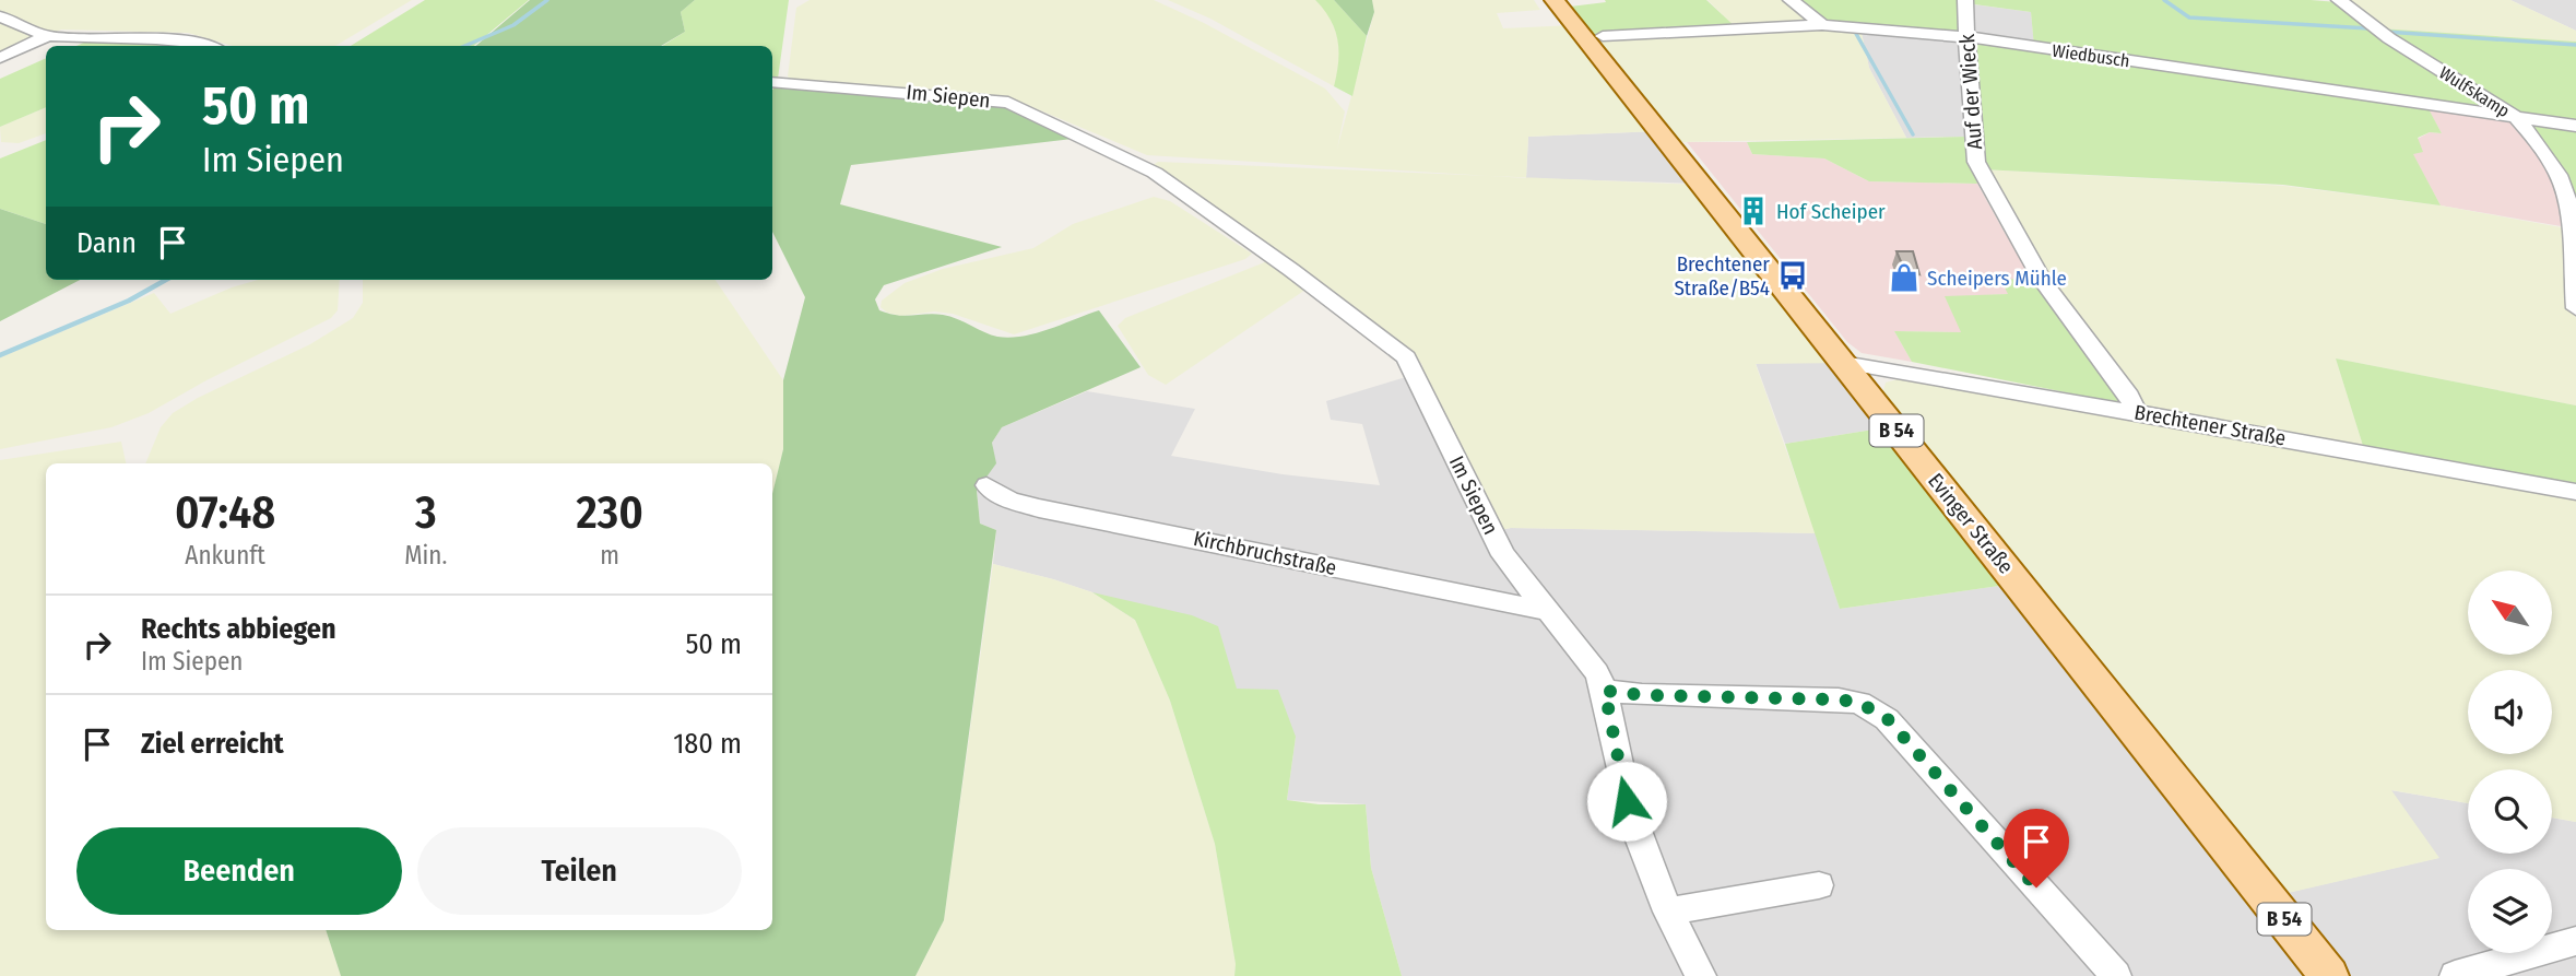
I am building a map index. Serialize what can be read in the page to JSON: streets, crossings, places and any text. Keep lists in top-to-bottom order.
{
  "streets": {
    "main road": ["B 54", "Evinger Straße"],
    "street": [
      "Wiedbusch",
      "Auf der Wieck",
      "Wulfskamp",
      "Im Siepen",
      "Brechtener Straße",
      "Kirchbruchstraße"
    ]
  },
  "crossings": [
    ["Wiedbusch", "Auf der Wieck"],
    ["Wiedbusch", "Wulfskamp"],
    ["Auf der Wieck", "Brechtener Straße"],
    ["Im Siepen", "Kirchbruchstraße"],
    ["Brechtener Straße", "Evinger Straße"]
  ],
  "places": {
    "building": ["Hof Scheiper"],
    "bus stop": ["Brechtener Straße/B54"],
    "shop": ["Scheipers Mühle"]
  },
  "north": "top left",
  "page": {
    "turn": ["50 m", "Im Siepen"],
    "then": "Dann",
    "eta": [
      "07:48",
      "Ankunft",
      "3",
      "Min.",
      "230",
      "m"
    ],
    "list": [
      {
        "name": "Rechts abbiegen",
        "note": "Im Siepen",
        "value": "50 m"
      },
      {
        "name": "Ziel erreicht",
        "value": "180 m"
      }
    ],
    "buttons": ["Beenden", "Teilen"]
  }
}
